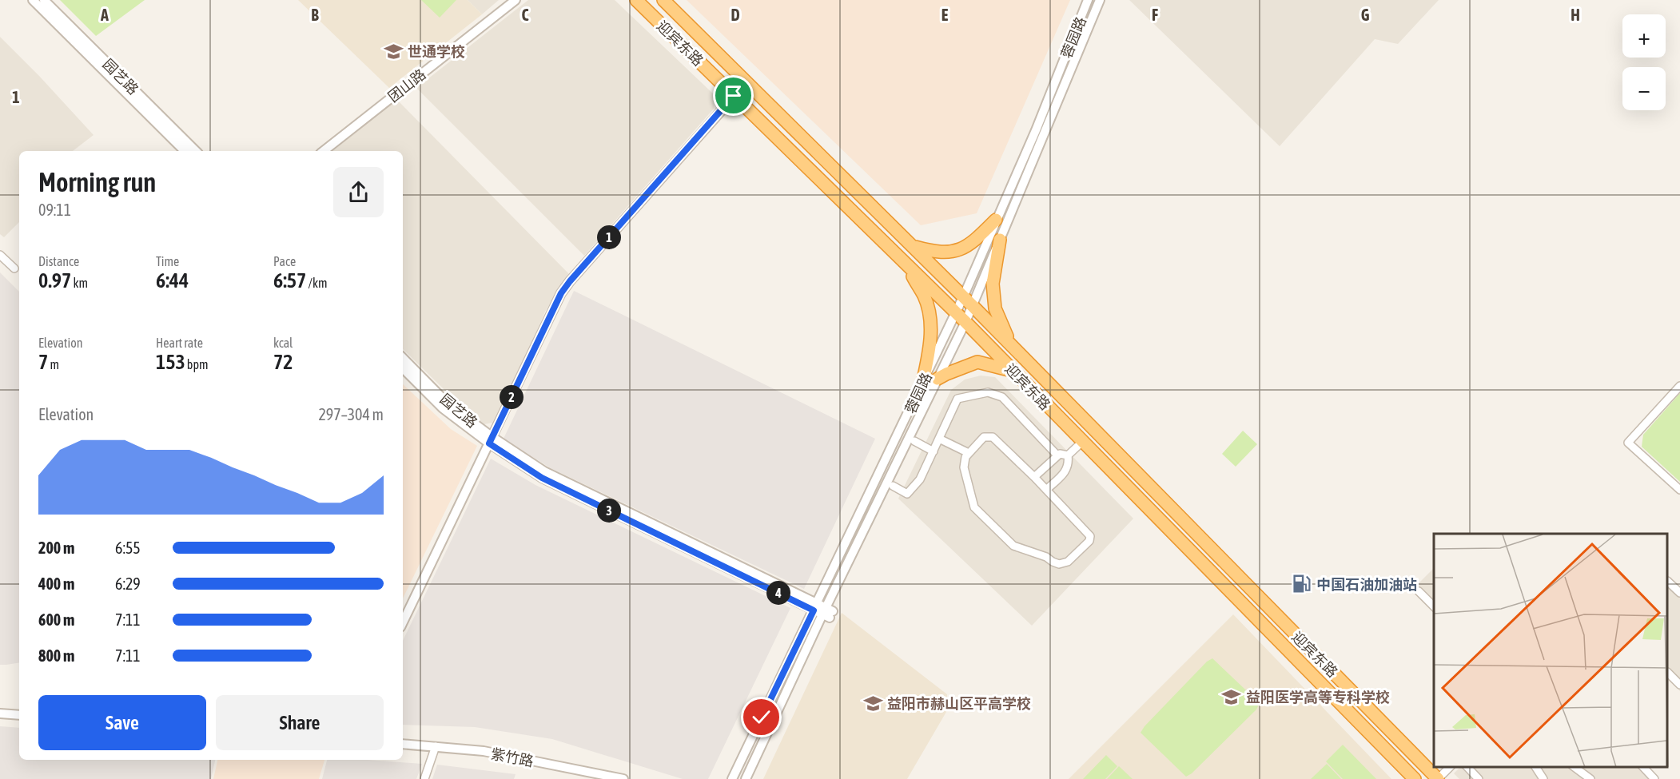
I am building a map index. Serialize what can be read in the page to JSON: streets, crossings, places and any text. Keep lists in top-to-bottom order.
{
  "streets": {
    "highway": ["迎宾东路"],
    "street": [
      "蓉园路",
      "园艺路",
      "团山路",
      "紫竹路"
    ]
  },
  "crossings": [
    ["蓉园路", "迎宾东路"],
    ["蓉园路", "园艺路"]
  ],
  "places": {
    "school or university": ["世通学校", "益阳医学高等专科学校", "益阳市赫山区平高学校"],
    "fuel station": ["中国石油加油站"]
  },
  "page": {
    "map_buttons": ["+", "−"],
    "heading": ["Morning run", "09:11"],
    "pins": [
      "1",
      "2",
      "3",
      "4"
    ],
    "stats": [
      ["Distance", "0.97 km"],
      ["Time", "6:44"],
      ["Pace", "6:57 /km"],
      ["Elevation", "7 m"],
      ["Heart rate", "153 bpm"],
      ["kcal", "72"]
    ],
    "chart": ["Elevation", "297–304 m"],
    "list": [
      {
        "name": "200 m",
        "note": "6:55"
      },
      {
        "name": "400 m",
        "note": "6:29"
      },
      {
        "name": "600 m",
        "note": "7:11"
      },
      {
        "name": "800 m",
        "note": "7:11"
      }
    ],
    "buttons": ["Save", "Share"]
  },
  "grid": {
    "columns": [
      "A",
      "B",
      "C",
      "D",
      "E",
      "F",
      "G",
      "H"
    ],
    "rows": ["1"]
  }
}
